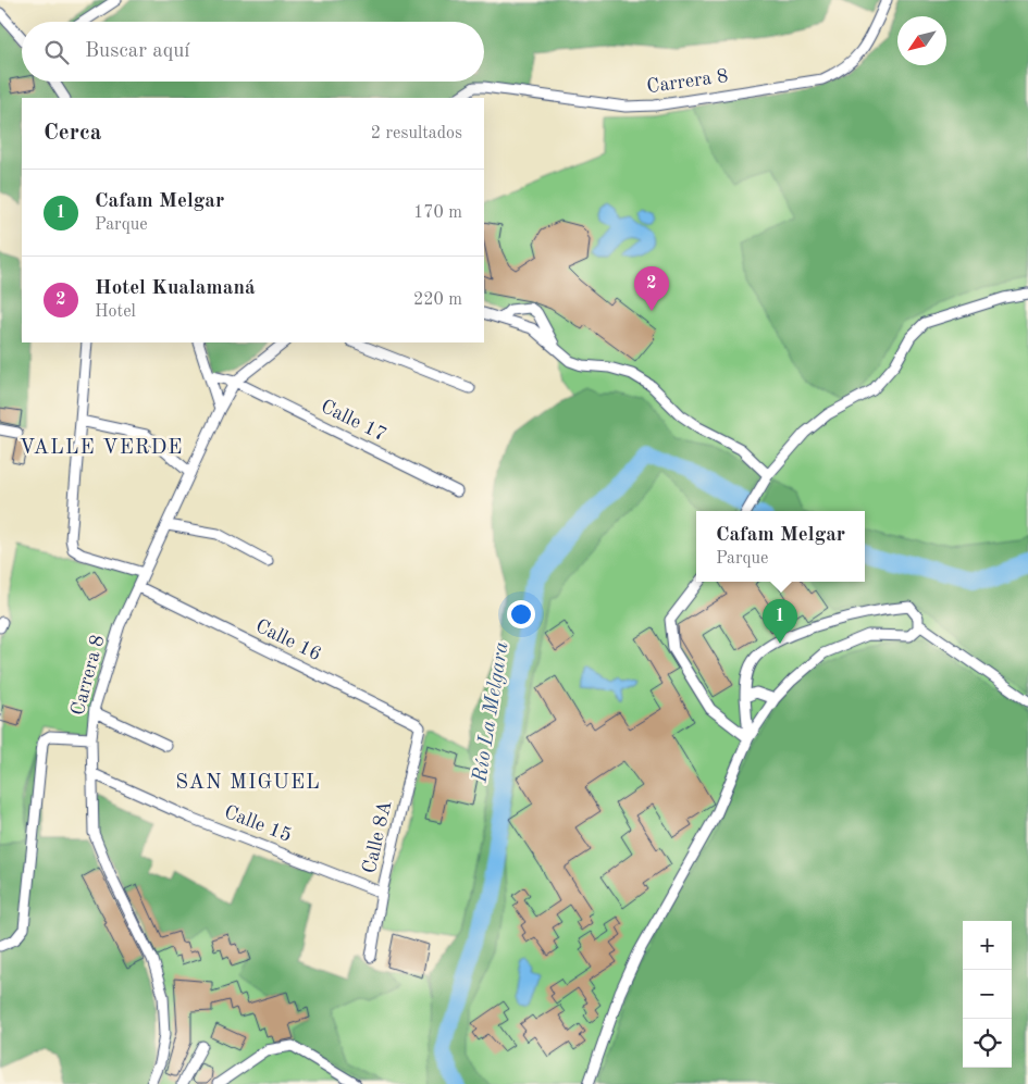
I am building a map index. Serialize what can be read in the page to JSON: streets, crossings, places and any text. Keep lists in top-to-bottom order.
{
  "streets": {
    "street": [
      "Carrera 8",
      "Calle 17",
      "Calle 16",
      "Calle 15",
      "Calle 8A"
    ]
  },
  "crossings": [
    ["Carrera 8", "Calle 17"],
    ["Carrera 8", "Calle 16"],
    ["Carrera 8", "Calle 15"],
    ["Calle 16", "Calle 8A"],
    ["Calle 15", "Calle 8A"]
  ],
  "districts": ["VALLE VERDE", "SAN MIGUEL"],
  "water": ["Río La Melgara"],
  "north": "bottom left",
  "page": {
    "search": "Buscar aquí",
    "heading": ["Cerca", "2 resultados"],
    "list": [
      {
        "mark": "1",
        "name": "Cafam Melgar",
        "note": "Parque",
        "value": "170 m"
      },
      {
        "mark": "2",
        "name": "Hotel Kualamaná",
        "note": "Hotel",
        "value": "220 m"
      }
    ],
    "pins": ["2", "1"],
    "popup": ["Cafam Melgar", "Parque"],
    "map_buttons": ["+", "−"]
  }
}
